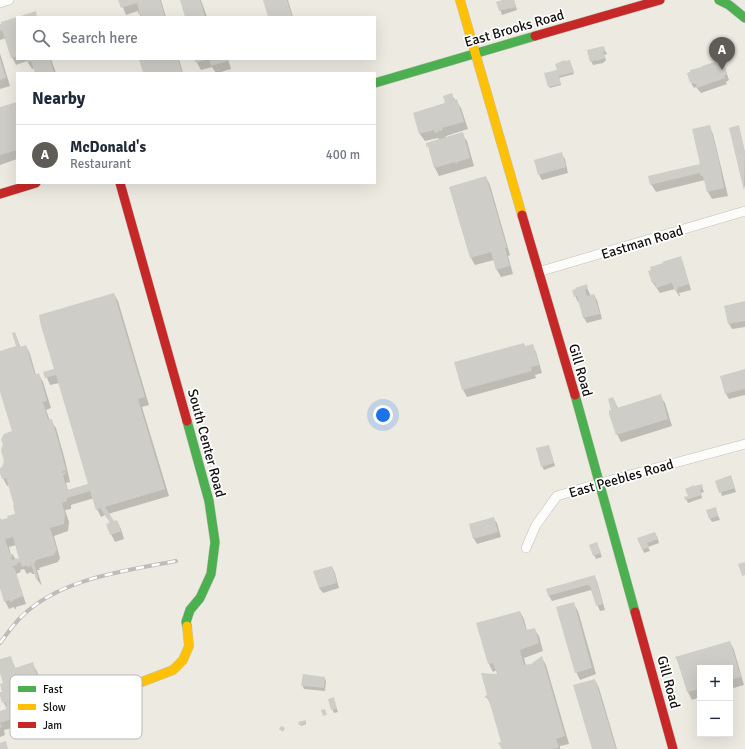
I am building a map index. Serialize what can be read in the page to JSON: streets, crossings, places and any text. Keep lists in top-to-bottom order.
{
  "streets": {
    "street": [
      "East Brooks Road",
      "Eastman Road",
      "Gill Road",
      "South Center Road",
      "East Peebles Road"
    ]
  },
  "crossings": [
    ["East Brooks Road", "Gill Road"],
    ["Eastman Road", "Gill Road"],
    ["Gill Road", "East Peebles Road"]
  ],
  "legend": ["Fast", "Slow", "Jam"],
  "page": {
    "search": "Search here",
    "pins": "A",
    "heading": "Nearby",
    "list": [
      {
        "mark": "A",
        "name": "McDonald's",
        "note": "Restaurant",
        "value": "400 m"
      }
    ],
    "map_buttons": ["+", "−"]
  }
}
